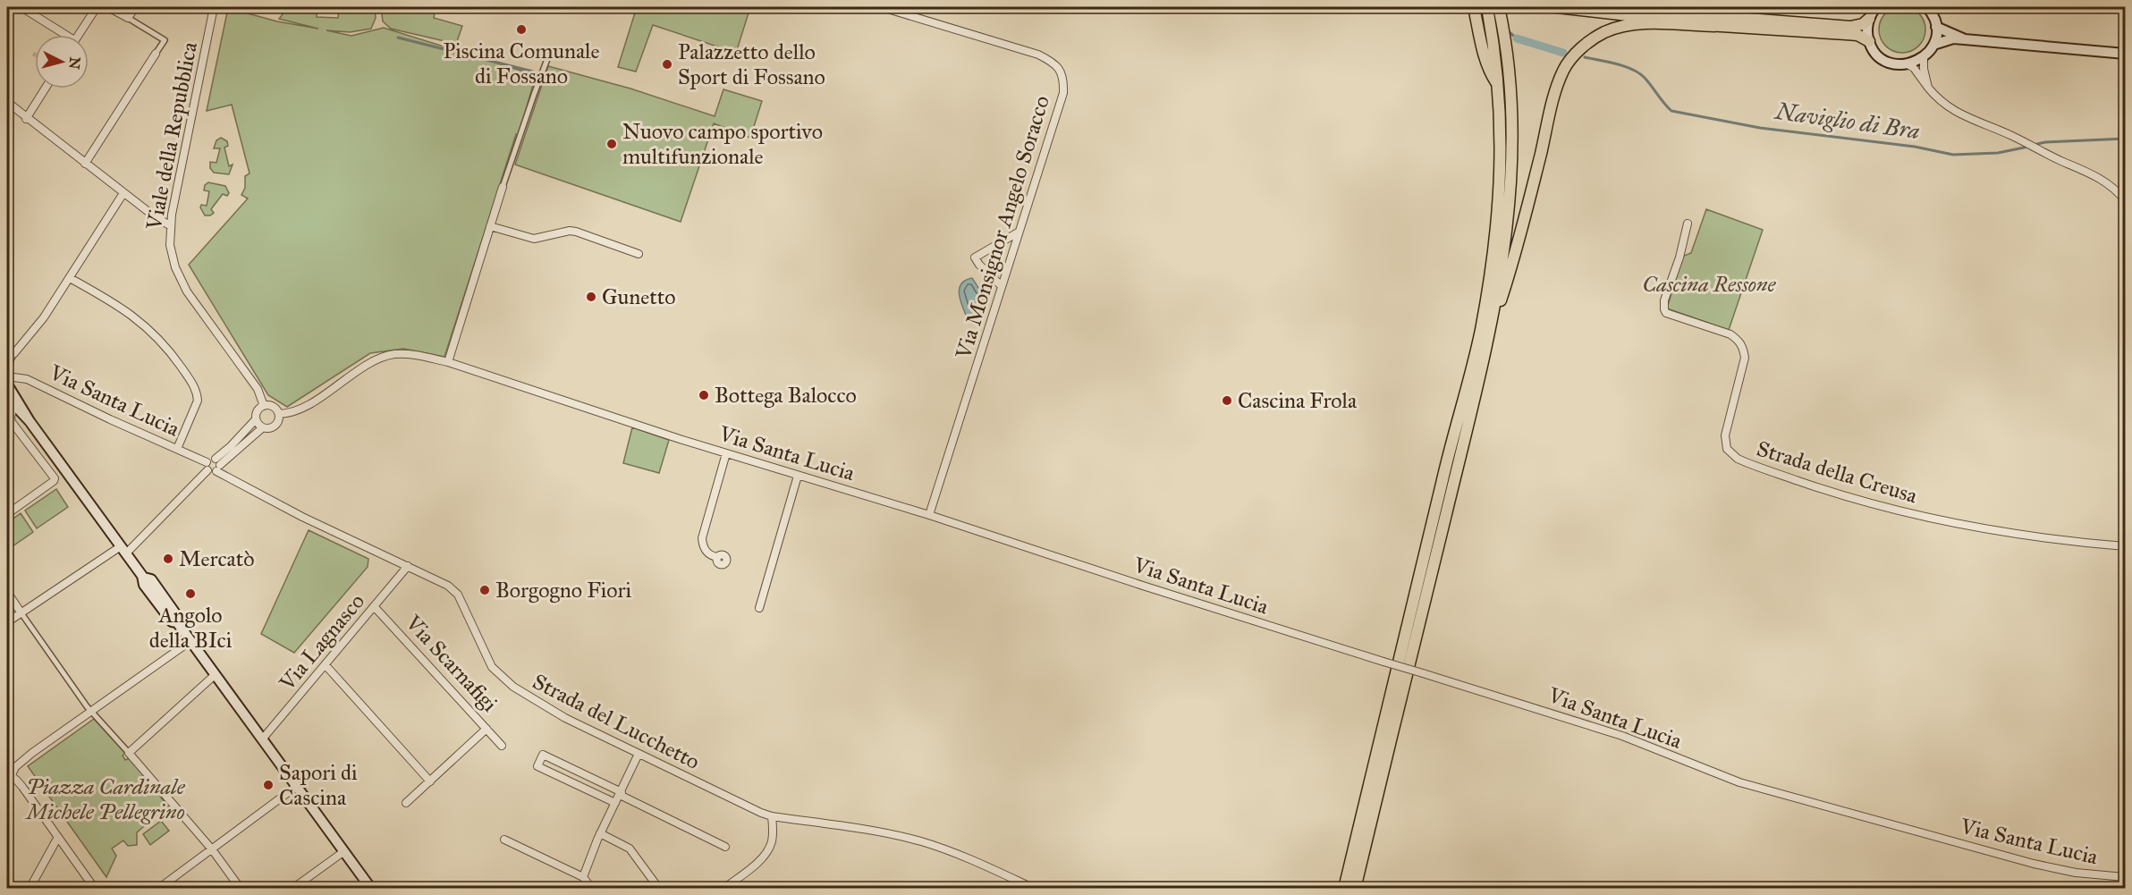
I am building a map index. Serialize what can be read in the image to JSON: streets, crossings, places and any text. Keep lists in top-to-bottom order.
{
  "streets": {
    "street": [
      "Viale della Repubblica",
      "Via Monsignor Angelo Soracco",
      "Via Santa Lucia",
      "Strada della Creusa",
      "Via Lagnasco",
      "Via Scarnafigi",
      "Strada del Lucchetto"
    ]
  },
  "crossings": [
    ["Viale della Repubblica", "Via Santa Lucia"],
    ["Via Monsignor Angelo Soracco", "Via Santa Lucia"],
    ["Via Santa Lucia", "Strada del Lucchetto"],
    ["Via Lagnasco", "Via Scarnafigi"],
    ["Via Lagnasco", "Strada del Lucchetto"]
  ],
  "water": ["Naviglio di Bra"],
  "parks": ["Cascina Ressone", "Piazza Cardinale Michele Pellegrino"],
  "places": [
    "Piscina Comunale di Fossano",
    "Palazzetto dello Sport di Fossano",
    "Nuovo campo sportivo multifunzionale",
    "Gunetto",
    "Bottega Balocco",
    "Cascina Frola",
    "Mercatò",
    "Borgogno Fiori",
    "Angolo della BIci",
    "Sapori di Cascina"
  ],
  "north": "right"
}
